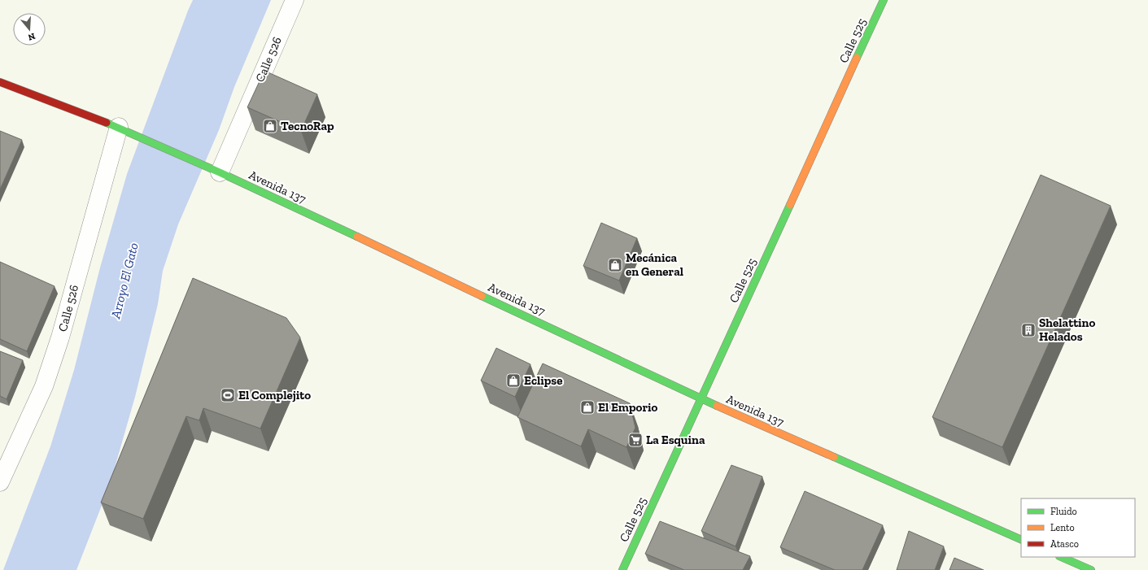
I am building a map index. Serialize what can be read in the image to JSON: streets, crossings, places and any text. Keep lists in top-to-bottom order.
{
  "streets": {
    "street": ["Calle 525", "Calle 526", "Avenida 137"]
  },
  "crossings": [
    ["Calle 525", "Avenida 137"],
    ["Calle 526", "Avenida 137"]
  ],
  "water": ["Arroyo El Gato"],
  "places": {
    "shop": [
      "TecnoRap",
      "Mecánica en General",
      "Eclipse",
      "El Emporio"
    ],
    "building": ["Shelattino Helados"],
    "sports": ["El Complejito"],
    "supermarket": ["La Esquina"]
  },
  "legend": ["Fluido", "Lento", "Atasco"],
  "north": "bottom"
}
